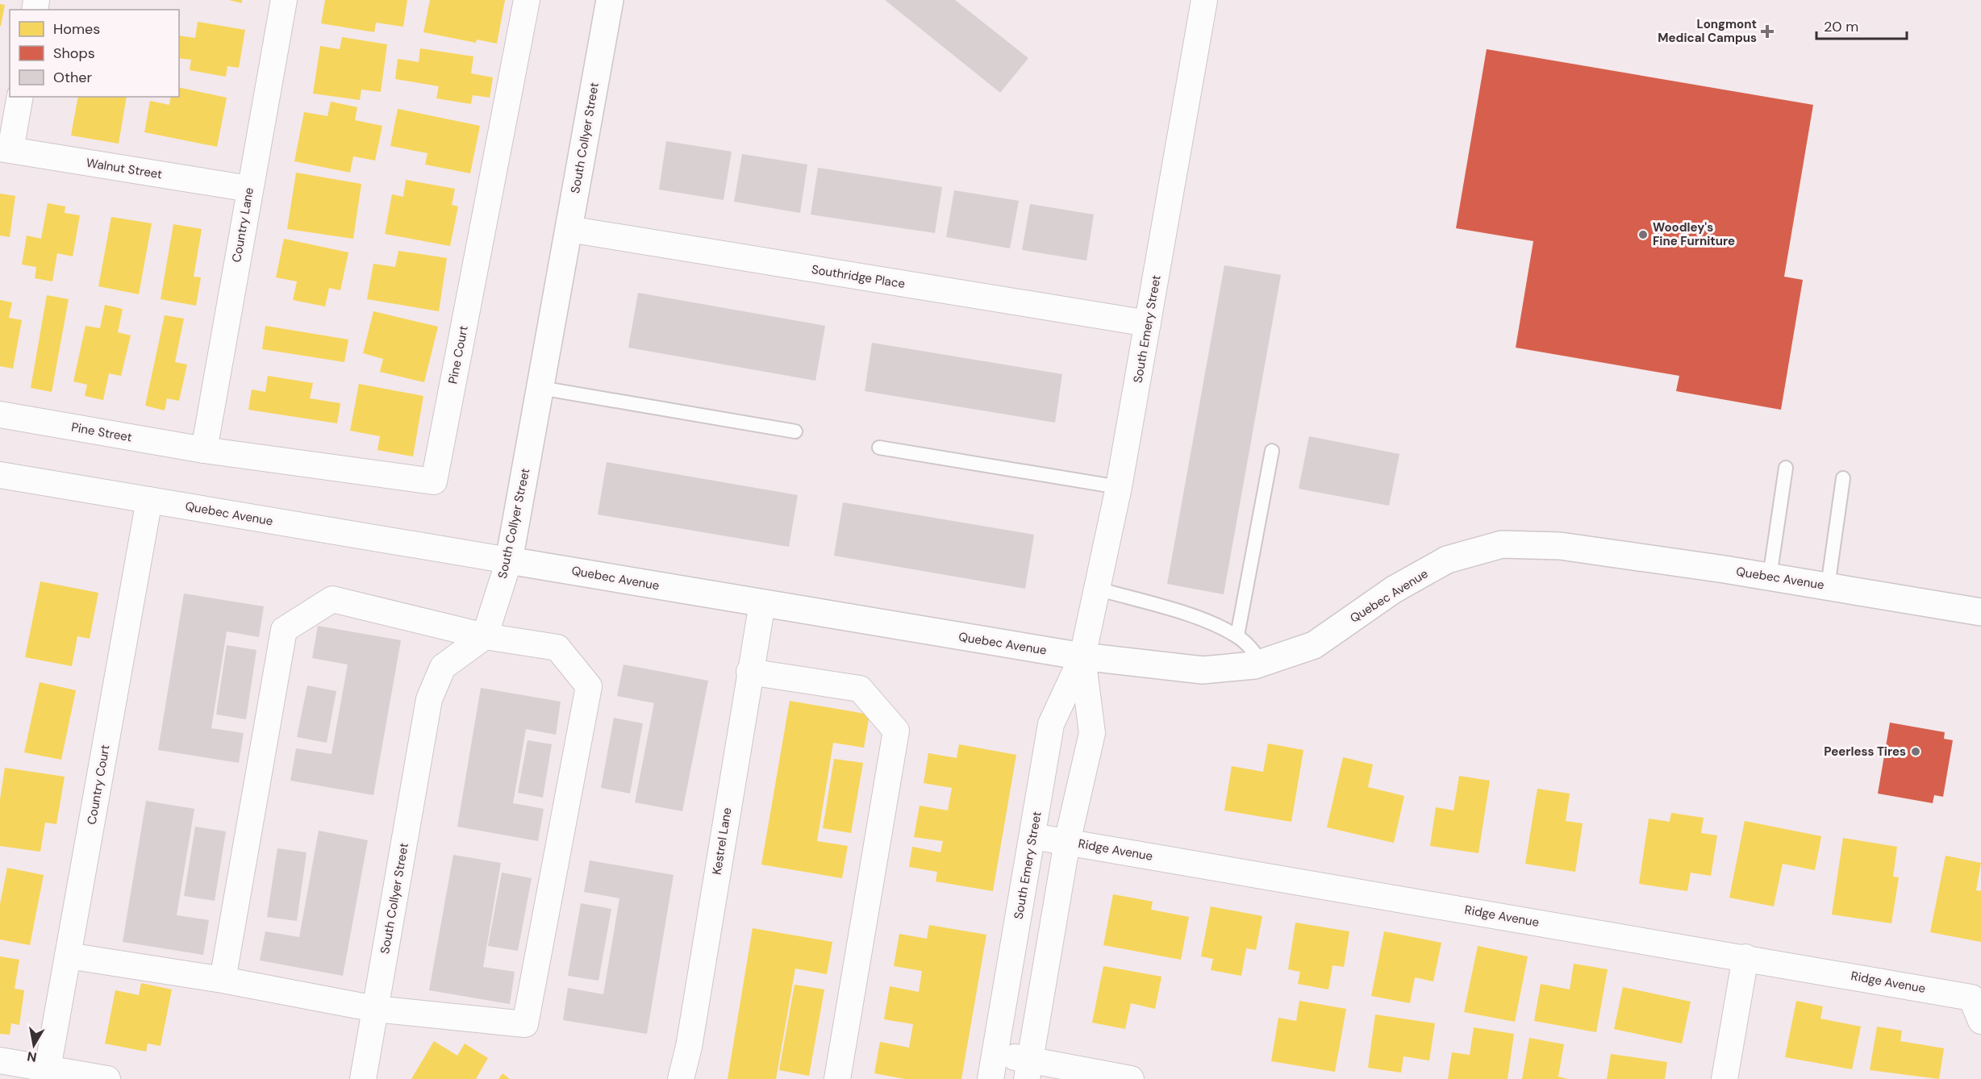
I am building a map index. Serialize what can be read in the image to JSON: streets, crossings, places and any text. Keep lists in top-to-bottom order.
{
  "streets": {
    "street": [
      "South Collyer Street",
      "Walnut Street",
      "Country Lane",
      "Southridge Place",
      "South Emery Street",
      "Pine Court",
      "Pine Street",
      "Quebec Avenue",
      "Country Court",
      "Kestrel Lane",
      "Ridge Avenue"
    ]
  },
  "crossings": [
    ["South Collyer Street", "Southridge Place"],
    ["South Collyer Street", "Quebec Avenue"],
    ["Walnut Street", "Country Lane"],
    ["Country Lane", "Pine Court"],
    ["Country Lane", "Pine Street"],
    ["Southridge Place", "South Emery Street"],
    ["South Emery Street", "Quebec Avenue"],
    ["South Emery Street", "Ridge Avenue"],
    ["Pine Court", "Pine Street"],
    ["Quebec Avenue", "Country Court"],
    ["Quebec Avenue", "Kestrel Lane"]
  ],
  "places": {
    "health": ["Longmont Medical Campus"],
    "other": ["Woodley's Fine Furniture", "Peerless Tires"]
  },
  "legend": ["Homes", "Shops", "Other"],
  "scale_bar": "20 m",
  "north": "bottom"
}
